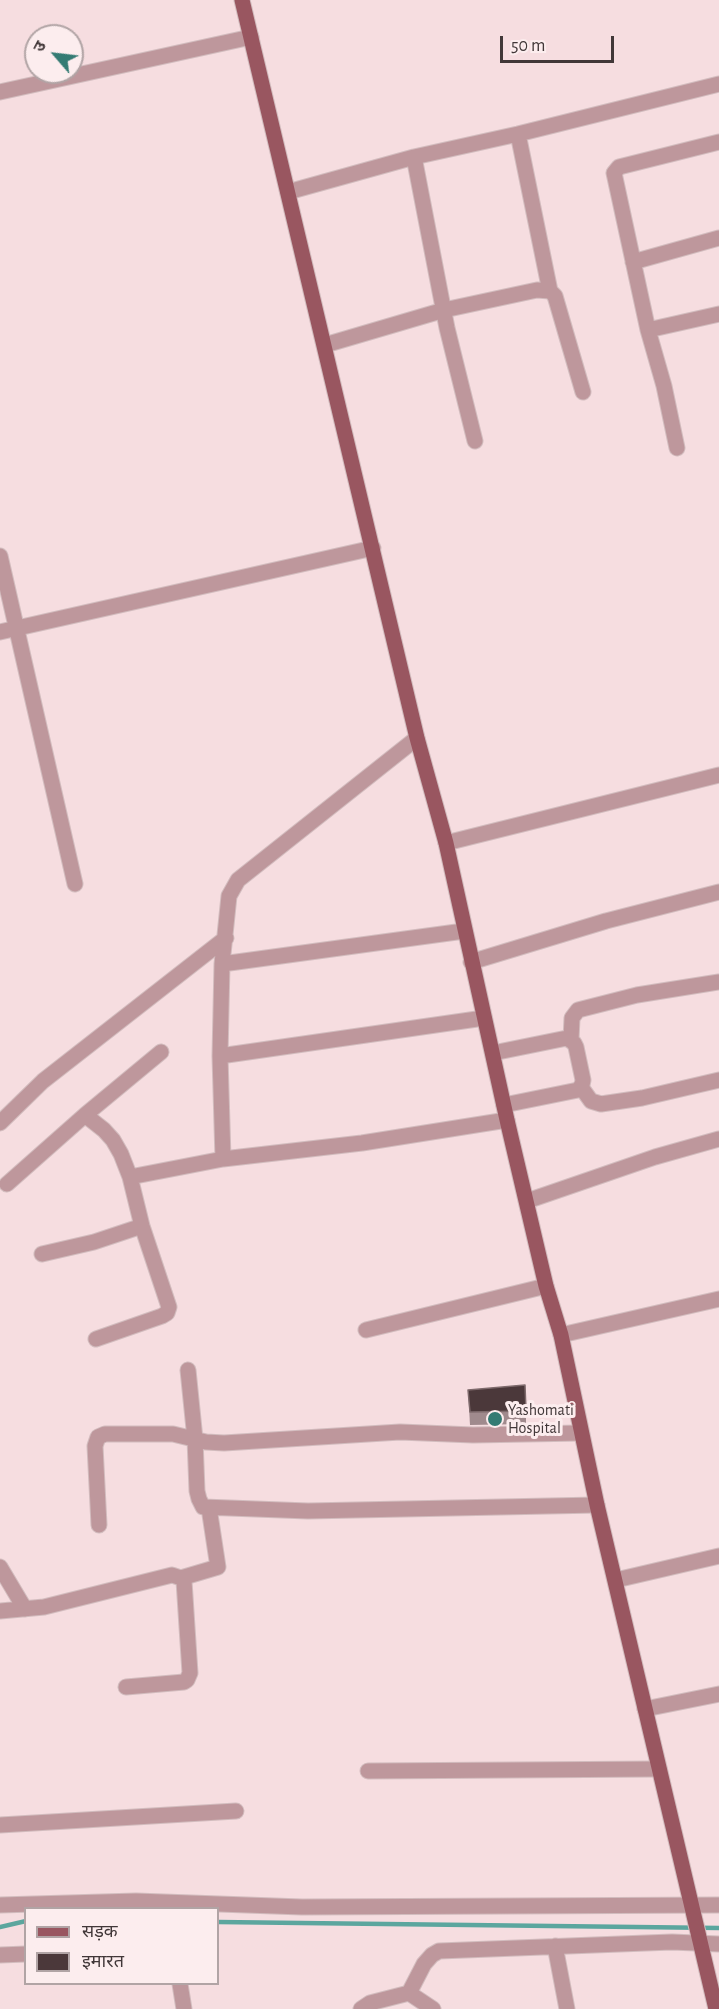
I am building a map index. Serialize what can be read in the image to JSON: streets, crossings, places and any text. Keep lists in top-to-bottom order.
{
  "places": ["Yashomati Hospital"],
  "legend": ["सड़क", "इमारत"],
  "scale_bar": "50 m",
  "north": "top left"
}
